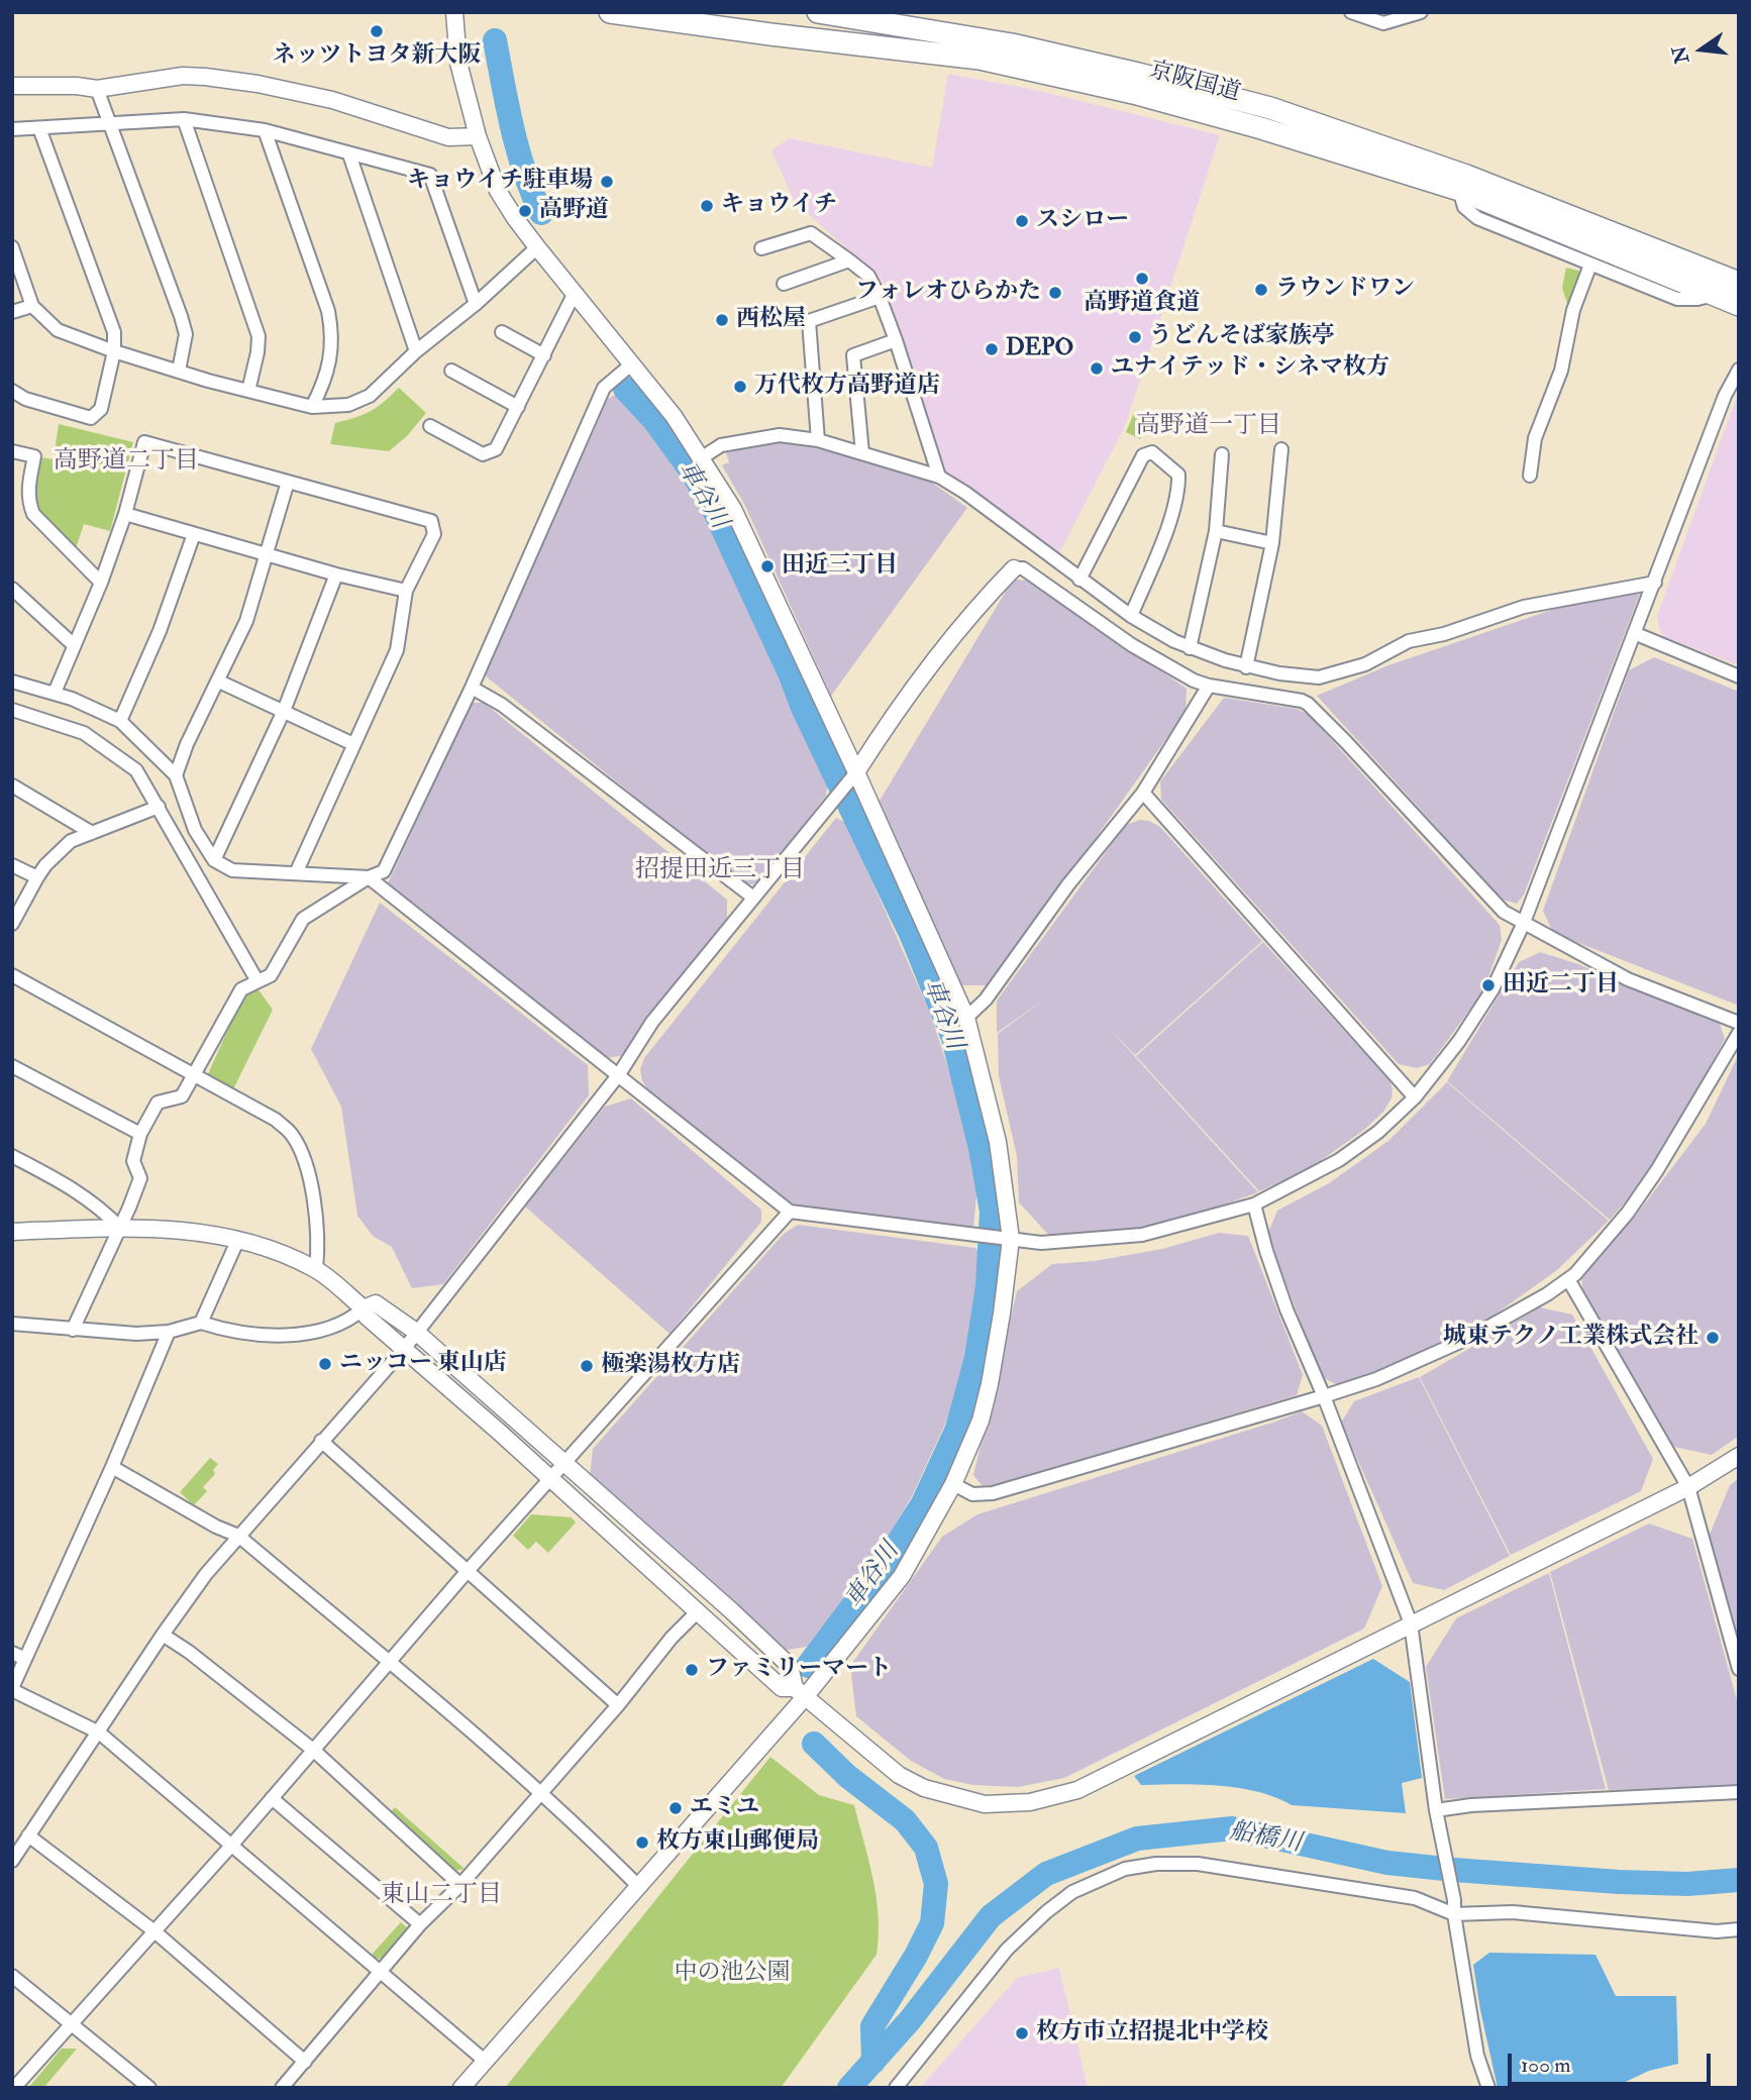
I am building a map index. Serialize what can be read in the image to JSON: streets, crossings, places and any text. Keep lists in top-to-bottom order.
{
  "streets": {
    "highway": ["京阪国道"]
  },
  "districts": [
    "高野道一丁目",
    "高野道二丁目",
    "招提田近三丁目",
    "東山二丁目"
  ],
  "water": ["車谷川", "船橋川"],
  "parks": ["中の池公園"],
  "places": [
    "ネッツトヨタ新大阪",
    "キョウイチ駐車場",
    "キョウイチ",
    "高野道",
    "スシロー",
    "高野道食道",
    "ラウンドワン",
    "フォレオひらかた",
    "西松屋",
    "うどんそば家族亭",
    "DEPO",
    "ユナイテッド・シネマ枚方",
    "万代枚方高野道店",
    "田近三丁目",
    "田近二丁目",
    "城東テクノ工業株式会社",
    "ニッコー 東山店",
    "極楽湯枚方店",
    "ファミリーマート",
    "エミユ",
    "枚方東山郵便局",
    "枚方市立招提北中学校"
  ],
  "scale_bar": "100 m",
  "north": "left"
}
